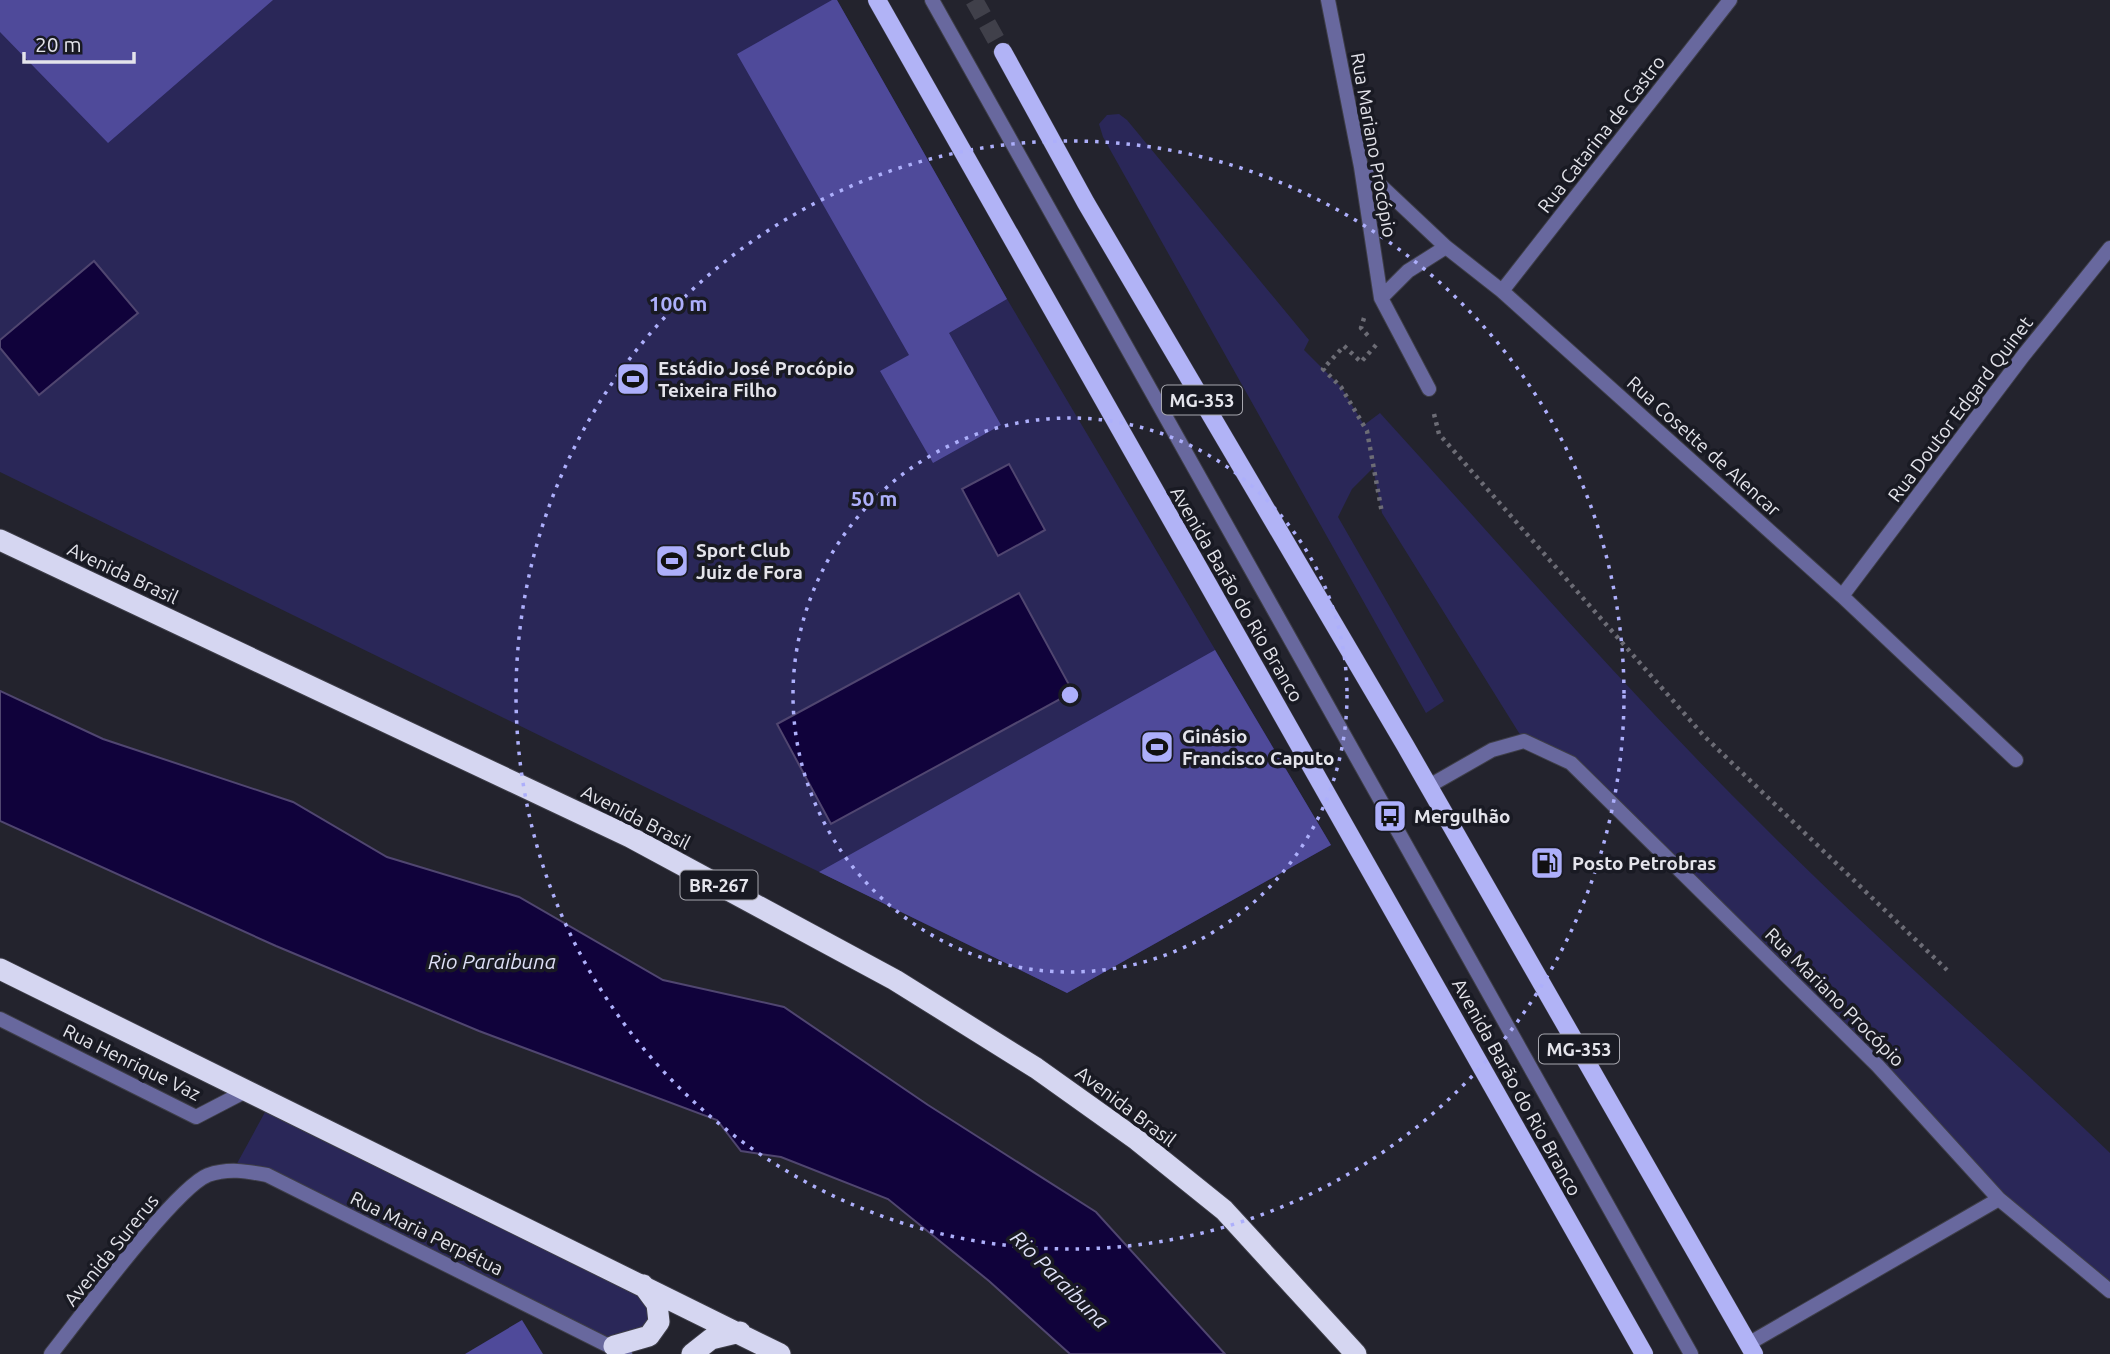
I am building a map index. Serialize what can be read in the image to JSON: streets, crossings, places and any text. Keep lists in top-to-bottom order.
{
  "streets": {
    "highway": ["Avenida Brasil", "BR-267"],
    "main road": ["MG-353", "Avenida Barão do Rio Branco"],
    "street": [
      "Rua Catarina de Castro",
      "Rua Mariano Procópio",
      "Rua Doutor Edgard Quinet",
      "Rua Cosette de Alencar",
      "Rua Henrique Vaz",
      "Rua Maria Perpétua",
      "Avenida Surerus"
    ]
  },
  "crossings": [
    ["Rua Catarina de Castro", "Rua Cosette de Alencar"],
    ["Rua Mariano Procópio", "MG-353"],
    ["Rua Mariano Procópio", "Rua Cosette de Alencar"],
    ["Rua Doutor Edgard Quinet", "Rua Cosette de Alencar"],
    ["Rua Maria Perpétua", "Avenida Surerus"]
  ],
  "water": ["Rio Paraibuna"],
  "places": {
    "sports": ["Estádio José Procópio Teixeira Filho", "Sport Club Juiz de Fora", "Ginásio Francisco Caputo"],
    "bus stop": ["Mergulhão"],
    "fuel station": ["Posto Petrobras"]
  },
  "scale_bar": "20 m",
  "rings": ["100 m", "50 m"]
}
